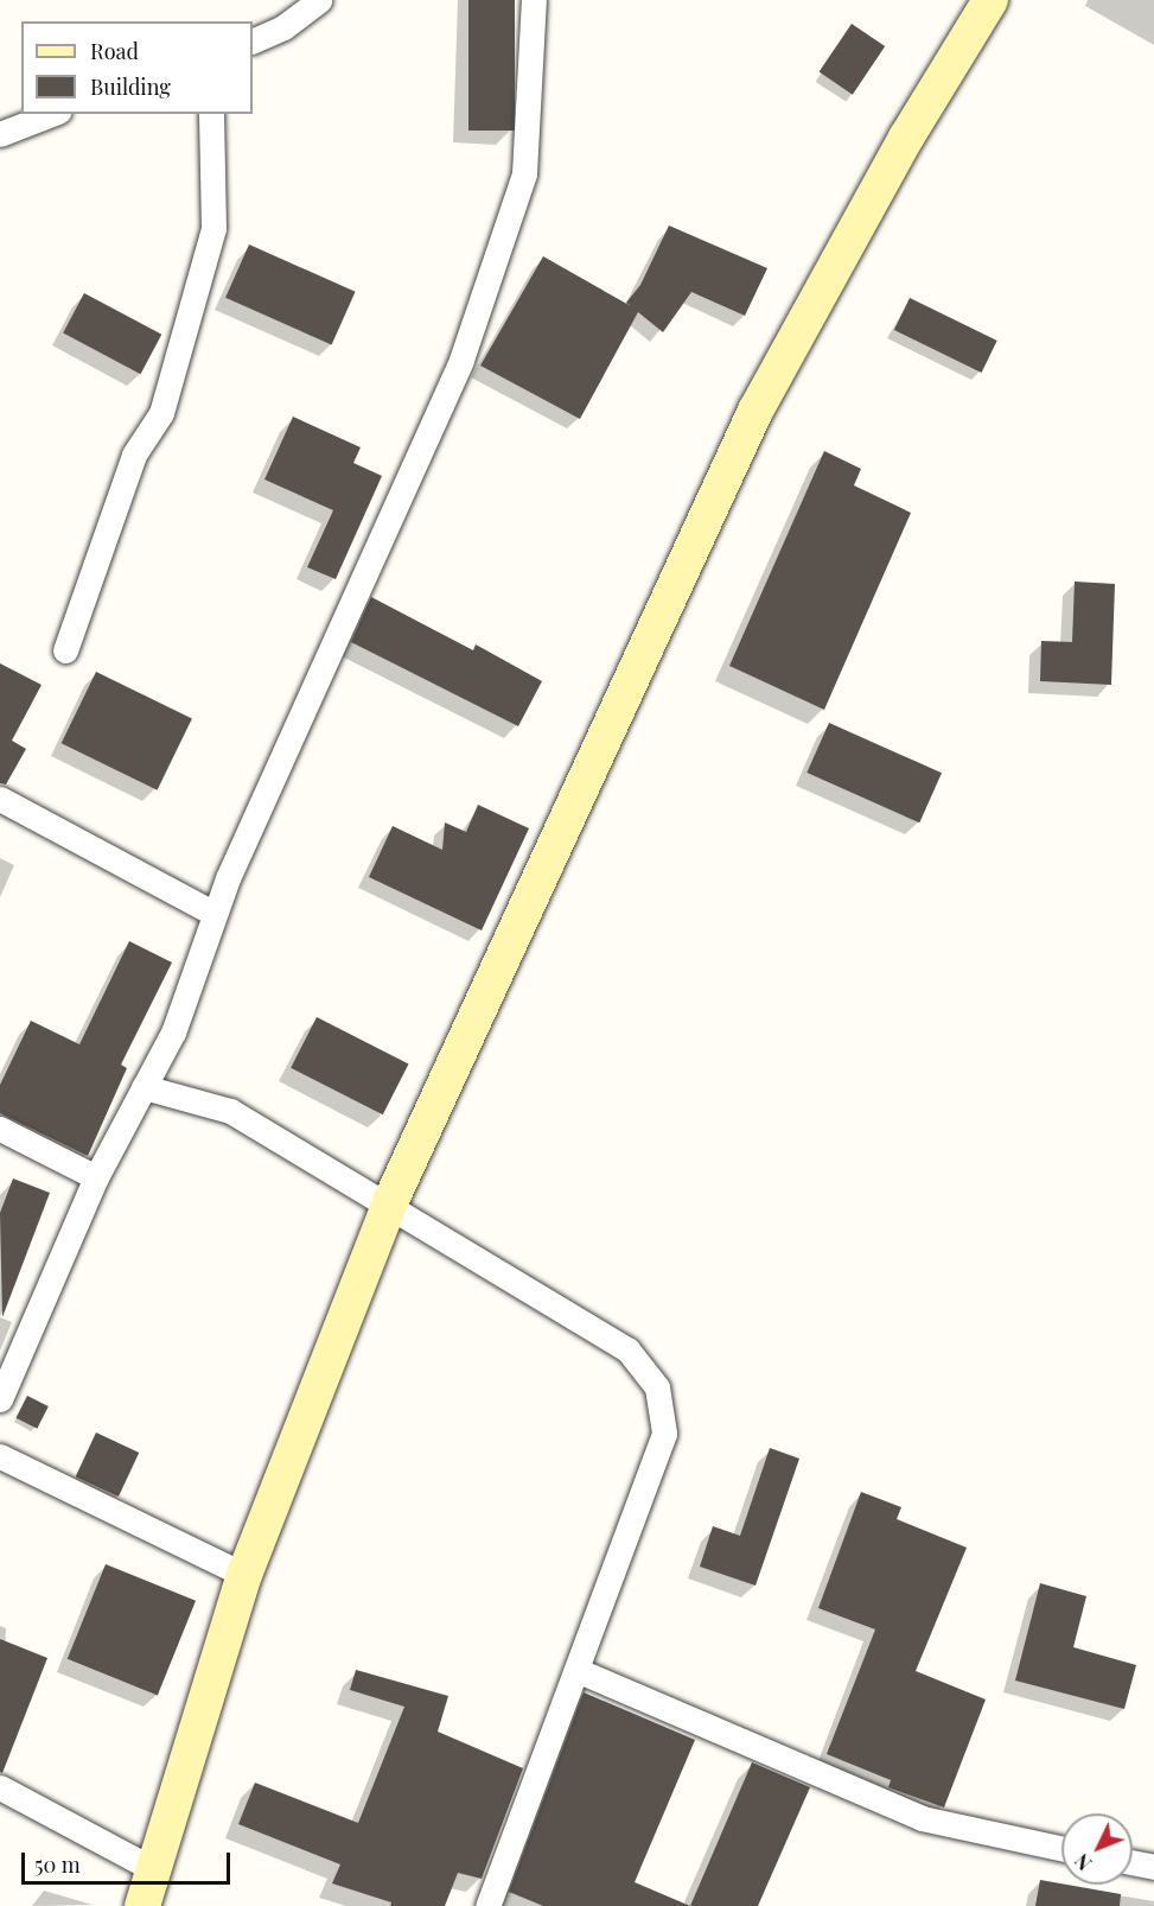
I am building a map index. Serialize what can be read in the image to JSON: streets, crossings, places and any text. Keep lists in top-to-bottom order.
{
  "legend": ["Road", "Building"],
  "scale_bar": "50 m",
  "north": "bottom left"
}
